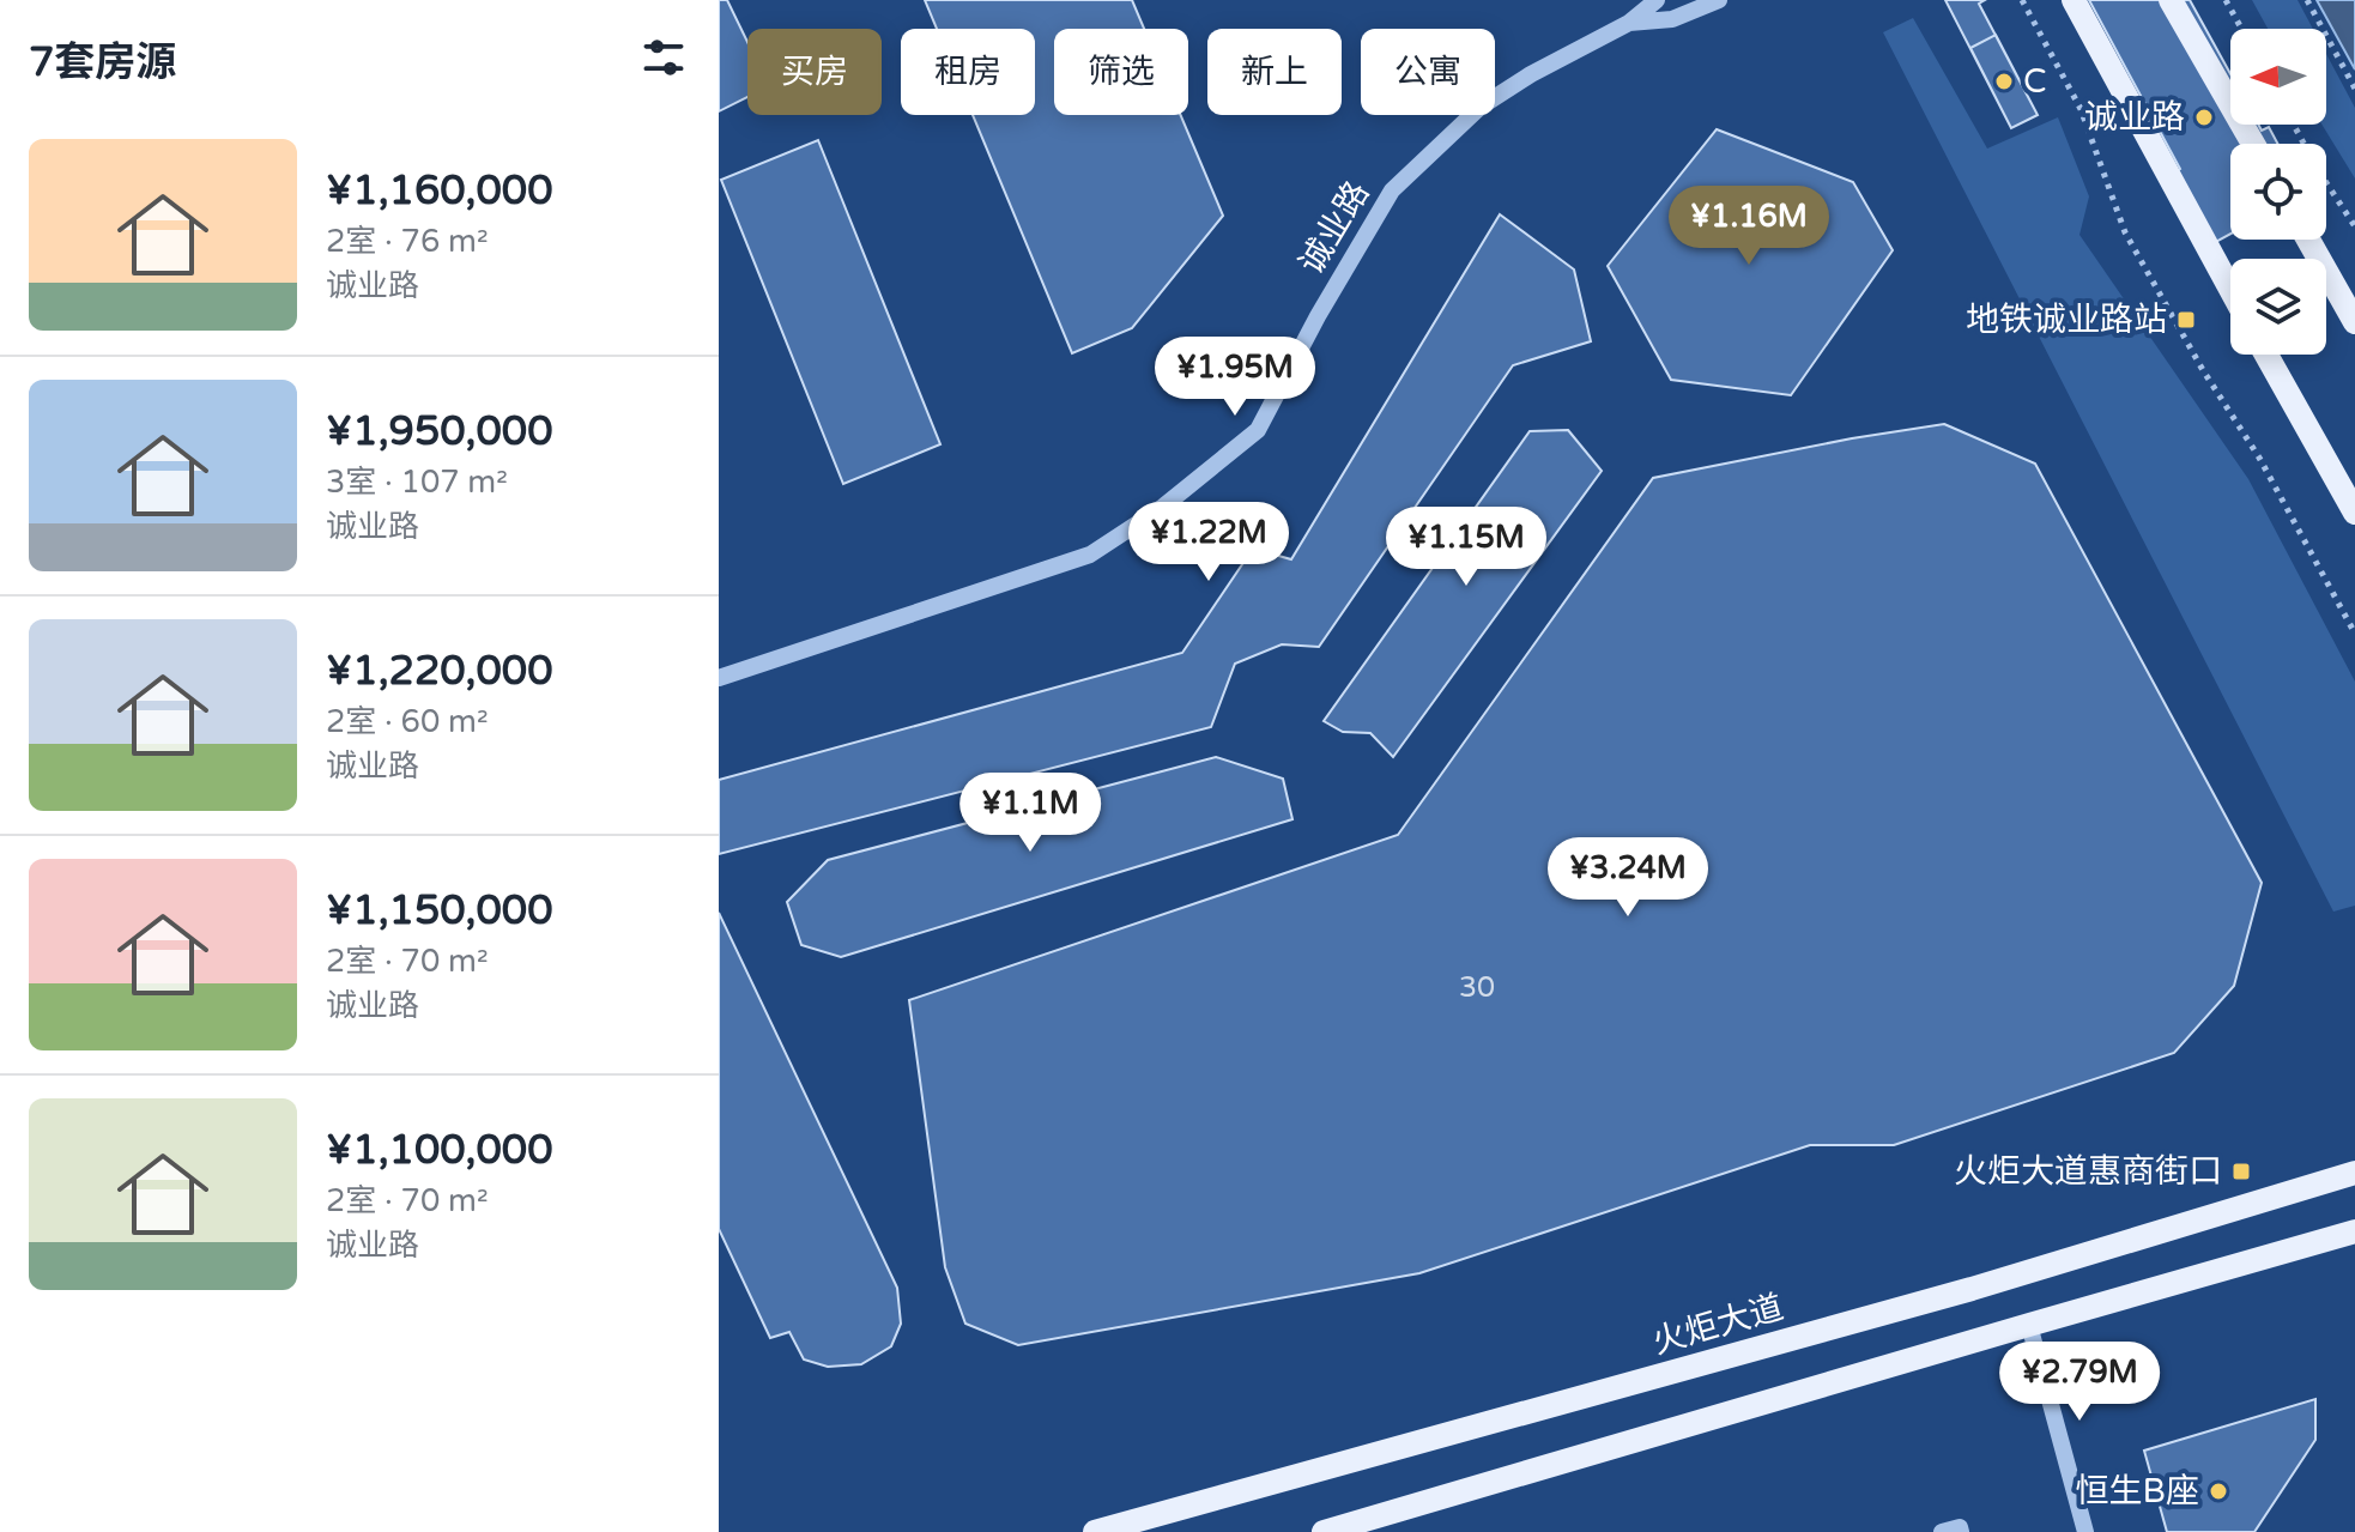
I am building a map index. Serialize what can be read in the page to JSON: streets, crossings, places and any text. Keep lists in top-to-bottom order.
{
  "streets": {
    "main road": ["火炬大道"],
    "street": ["诚业路"]
  },
  "places": {
    "other": ["C", "诚业路", "恒生B座"],
    "transit": ["地铁诚业路站", "火炬大道惠商街口"]
  },
  "house_numbers": ["30"],
  "north": "left",
  "page": {
    "heading": "7套房源",
    "chip": [
      "买房",
      "租房",
      "筛选",
      "新上",
      "公寓"
    ],
    "list": [
      {
        "name": "¥1,160,000",
        "note": "2室 · 76 m² · 诚业路"
      },
      {
        "name": "¥1,950,000",
        "note": "3室 · 107 m² · 诚业路"
      },
      {
        "name": "¥1,220,000",
        "note": "2室 · 60 m² · 诚业路"
      },
      {
        "name": "¥1,150,000",
        "note": "2室 · 70 m² · 诚业路"
      },
      {
        "name": "¥1,100,000",
        "note": "2室 · 70 m² · 诚业路"
      }
    ],
    "price": [
      "¥1.16M",
      "¥1.95M",
      "¥1.22M",
      "¥1.15M",
      "¥1.1M",
      "¥3.24M",
      "¥2.79M"
    ]
  }
}
